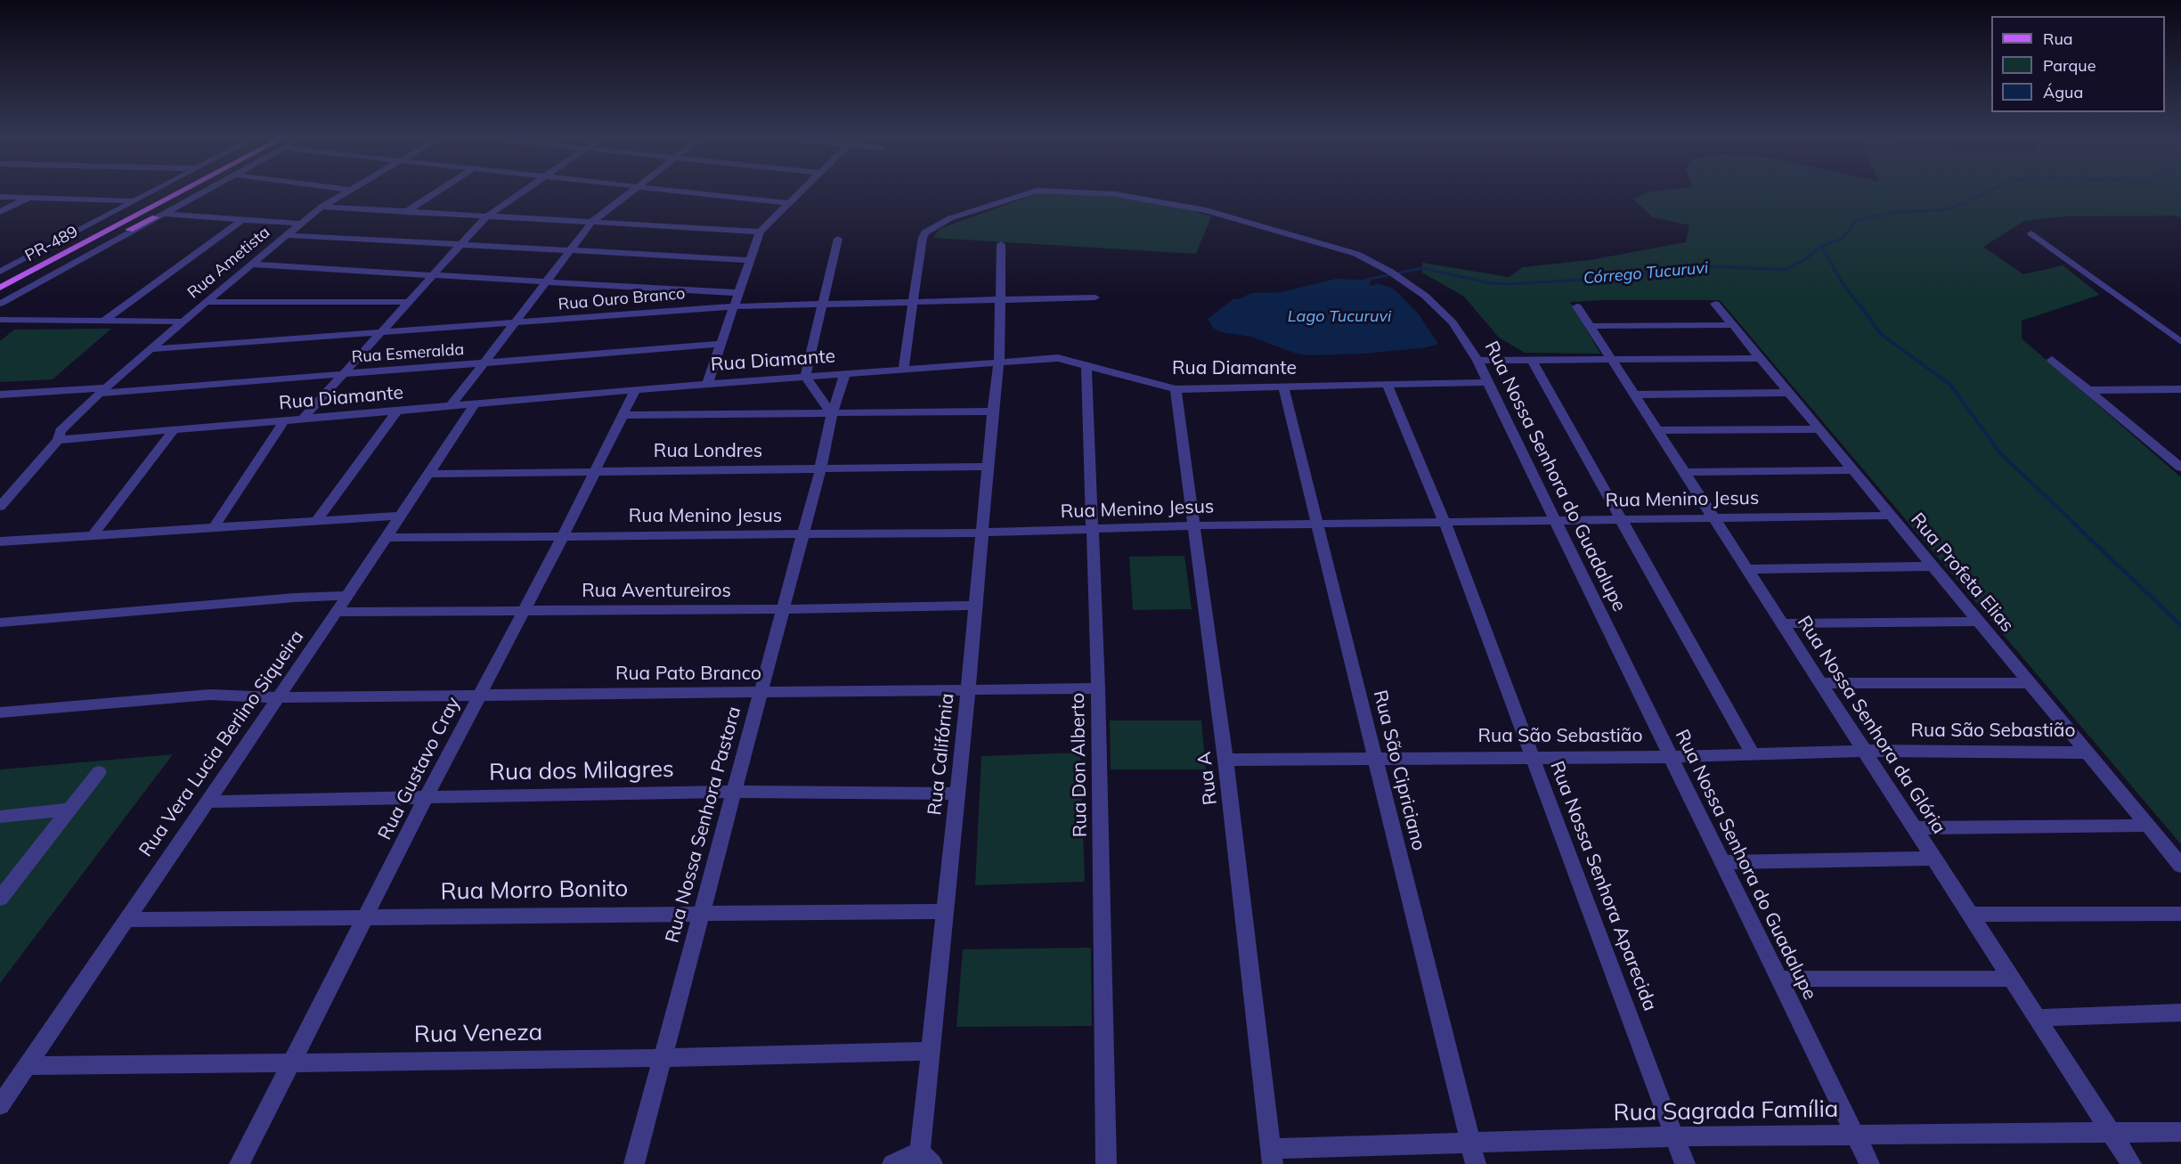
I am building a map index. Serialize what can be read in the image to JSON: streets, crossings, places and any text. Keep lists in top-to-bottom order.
{
  "streets": {
    "main road": ["PR-489"],
    "street": [
      "Rua Ametista",
      "Rua Ouro Branco",
      "Rua Esmeralda",
      "Rua Diamante",
      "Rua Londres",
      "Rua Nossa Senhora do Guadalupe",
      "Rua Menino Jesus",
      "Rua Profeta Elias",
      "Rua Aventureiros",
      "Rua Pato Branco",
      "Rua Nossa Senhora da Glória",
      "Rua São Sebastião",
      "Rua Vera Lucia Berlino Siqueira",
      "Rua Califórnia",
      "Rua Don Alberto",
      "Rua Gustavo Cray",
      "Rua São Cipriciano",
      "Rua dos Milagres",
      "Rua A",
      "Rua Nossa Senhora Pastora",
      "Rua Nossa Senhora Aparecida",
      "Rua Morro Bonito",
      "Rua Veneza",
      "Rua Sagrada Família"
    ]
  },
  "crossings": [
    ["Rua Ametista", "Rua Ouro Branco"],
    ["Rua Ametista", "Rua Esmeralda"],
    ["Rua Ametista", "Rua Diamante"],
    ["Rua Ouro Branco", "Rua Nossa Senhora do Guadalupe"],
    ["Rua Ouro Branco", "Rua Califórnia"],
    ["Rua Diamante", "Rua Nossa Senhora do Guadalupe"],
    ["Rua Diamante", "Rua Vera Lucia Berlino Siqueira"],
    ["Rua Diamante", "Rua Califórnia"],
    ["Rua Diamante", "Rua Don Alberto"],
    ["Rua Diamante", "Rua Gustavo Cray"],
    ["Rua Diamante", "Rua São Cipriciano"],
    ["Rua Diamante", "Rua A"],
    ["Rua Diamante", "Rua Nossa Senhora Pastora"],
    ["Rua Diamante", "Rua Nossa Senhora Aparecida"],
    ["Rua Londres", "Rua Vera Lucia Berlino Siqueira"],
    ["Rua Londres", "Rua Califórnia"],
    ["Rua Londres", "Rua Gustavo Cray"],
    ["Rua Londres", "Rua Nossa Senhora Pastora"],
    ["Rua Nossa Senhora do Guadalupe", "Rua Menino Jesus"],
    ["Rua Nossa Senhora do Guadalupe", "Rua São Sebastião"],
    ["Rua Nossa Senhora do Guadalupe", "Rua Sagrada Família"],
    ["Rua Menino Jesus", "Rua Profeta Elias"],
    ["Rua Menino Jesus", "Rua Nossa Senhora da Glória"],
    ["Rua Menino Jesus", "Rua Vera Lucia Berlino Siqueira"],
    ["Rua Menino Jesus", "Rua Califórnia"],
    ["Rua Menino Jesus", "Rua Don Alberto"],
    ["Rua Menino Jesus", "Rua Gustavo Cray"],
    ["Rua Menino Jesus", "Rua São Cipriciano"],
    ["Rua Menino Jesus", "Rua A"],
    ["Rua Menino Jesus", "Rua Nossa Senhora Pastora"],
    ["Rua Menino Jesus", "Rua Nossa Senhora Aparecida"],
    ["Rua Profeta Elias", "Rua São Sebastião"],
    ["Rua Aventureiros", "Rua Vera Lucia Berlino Siqueira"],
    ["Rua Aventureiros", "Rua Califórnia"],
    ["Rua Aventureiros", "Rua Gustavo Cray"],
    ["Rua Aventureiros", "Rua Nossa Senhora Pastora"],
    ["Rua Pato Branco", "Rua Vera Lucia Berlino Siqueira"],
    ["Rua Pato Branco", "Rua Califórnia"],
    ["Rua Pato Branco", "Rua Don Alberto"],
    ["Rua Pato Branco", "Rua Gustavo Cray"],
    ["Rua Pato Branco", "Rua Nossa Senhora Pastora"],
    ["Rua Nossa Senhora da Glória", "Rua São Sebastião"],
    ["Rua Nossa Senhora da Glória", "Rua Sagrada Família"],
    ["Rua São Sebastião", "Rua São Cipriciano"],
    ["Rua São Sebastião", "Rua A"],
    ["Rua São Sebastião", "Rua Nossa Senhora Aparecida"],
    ["Rua Vera Lucia Berlino Siqueira", "Rua dos Milagres"],
    ["Rua Vera Lucia Berlino Siqueira", "Rua Morro Bonito"],
    ["Rua Vera Lucia Berlino Siqueira", "Rua Veneza"],
    ["Rua Califórnia", "Rua dos Milagres"],
    ["Rua Califórnia", "Rua Morro Bonito"],
    ["Rua Califórnia", "Rua Veneza"],
    ["Rua Gustavo Cray", "Rua dos Milagres"],
    ["Rua Gustavo Cray", "Rua Morro Bonito"],
    ["Rua Gustavo Cray", "Rua Veneza"],
    ["Rua São Cipriciano", "Rua Sagrada Família"],
    ["Rua dos Milagres", "Rua Nossa Senhora Pastora"],
    ["Rua A", "Rua Sagrada Família"],
    ["Rua Nossa Senhora Pastora", "Rua Morro Bonito"],
    ["Rua Nossa Senhora Pastora", "Rua Veneza"],
    ["Rua Nossa Senhora Aparecida", "Rua Sagrada Família"]
  ],
  "water": ["Córrego Tucuruvi", "Lago Tucuruvi"],
  "legend": ["Rua", "Parque", "Água"]
}
